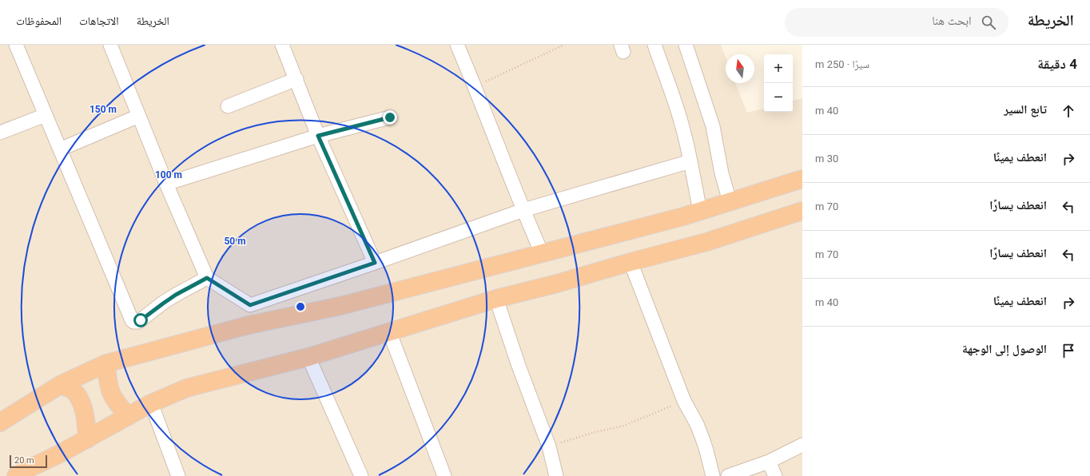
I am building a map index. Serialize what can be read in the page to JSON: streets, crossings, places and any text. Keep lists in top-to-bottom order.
{
  "scale_bar": "20 m",
  "north": "top",
  "page": {
    "header": "الخريطة",
    "search": "ابحث هنا",
    "nav": ["الخريطة", "الاتجاهات", "المحفوظات"],
    "heading": ["4 دقيقة", "سيرًا · 250 m"],
    "map_buttons": ["+", "−"],
    "list": [
      ["تابع السير", "40 m"],
      ["انعطف يمينًا", "30 m"],
      ["انعطف يسارًا", "70 m"],
      ["انعطف يسارًا", "70 m"],
      ["انعطف يمينًا", "40 m"],
      "الوصول إلى الوجهة"
    ],
    "scale": "20 m"
  },
  "rings": ["150 m", "100 m", "50 m"]
}
